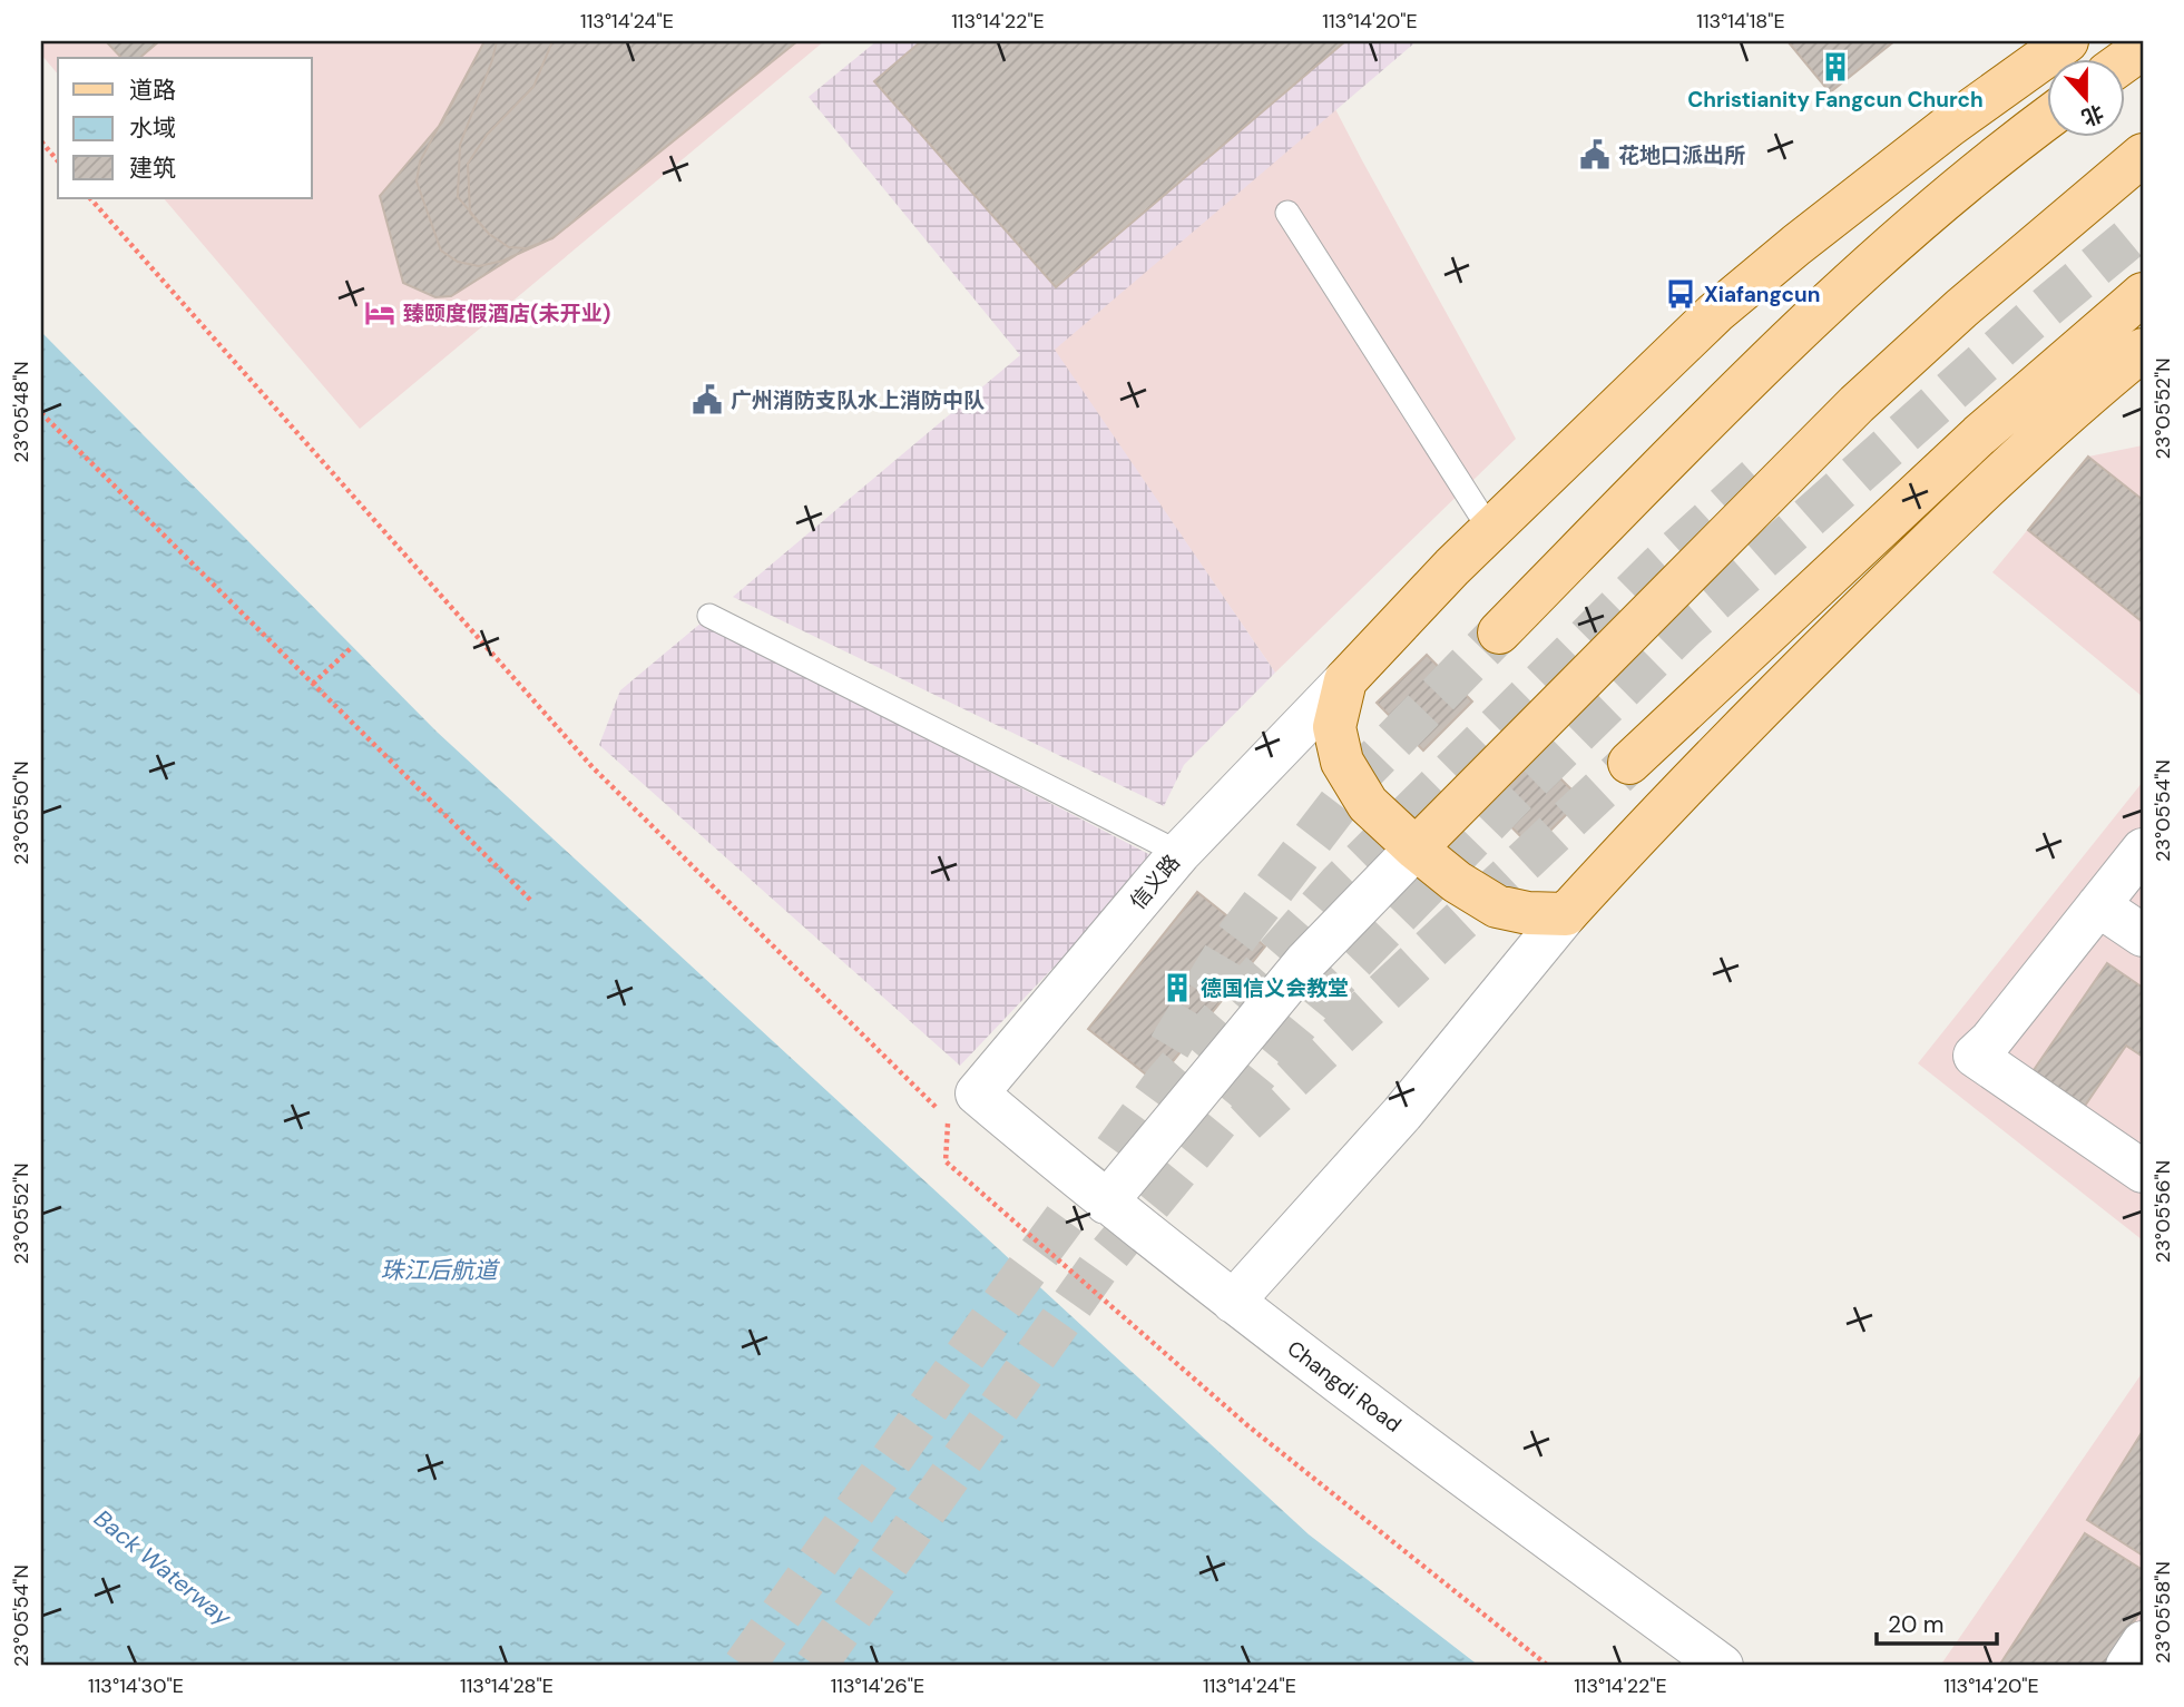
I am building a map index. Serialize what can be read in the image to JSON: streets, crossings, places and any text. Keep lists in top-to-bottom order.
{
  "streets": {
    "street": ["信义路", "Changdi Road"]
  },
  "crossings": [
    ["信义路", "Changdi Road"]
  ],
  "water": ["珠江后航道", "Back Waterway"],
  "places": {
    "building": ["Christianity Fangcun Church", "德国信义会教堂"],
    "public building": ["花地口派出所", "广州消防支队水上消防中队"],
    "bus stop": ["Xiafangcun"],
    "hotel": ["臻颐度假酒店(未开业)"]
  },
  "legend": ["道路", "水域", "建筑"],
  "scale_bar": "20 m",
  "north": "bottom",
  "coordinates": [
    "113°14'24\"E",
    "113°14'22\"E",
    "113°14'20\"E",
    "113°14'18\"E",
    "23°05'52\"N",
    "23°05'48\"N",
    "23°05'54\"N",
    "23°05'50\"N",
    "23°05'56\"N",
    "23°05'58\"N",
    "113°14'30\"E",
    "113°14'28\"E",
    "113°14'26\"E"
  ]
}
